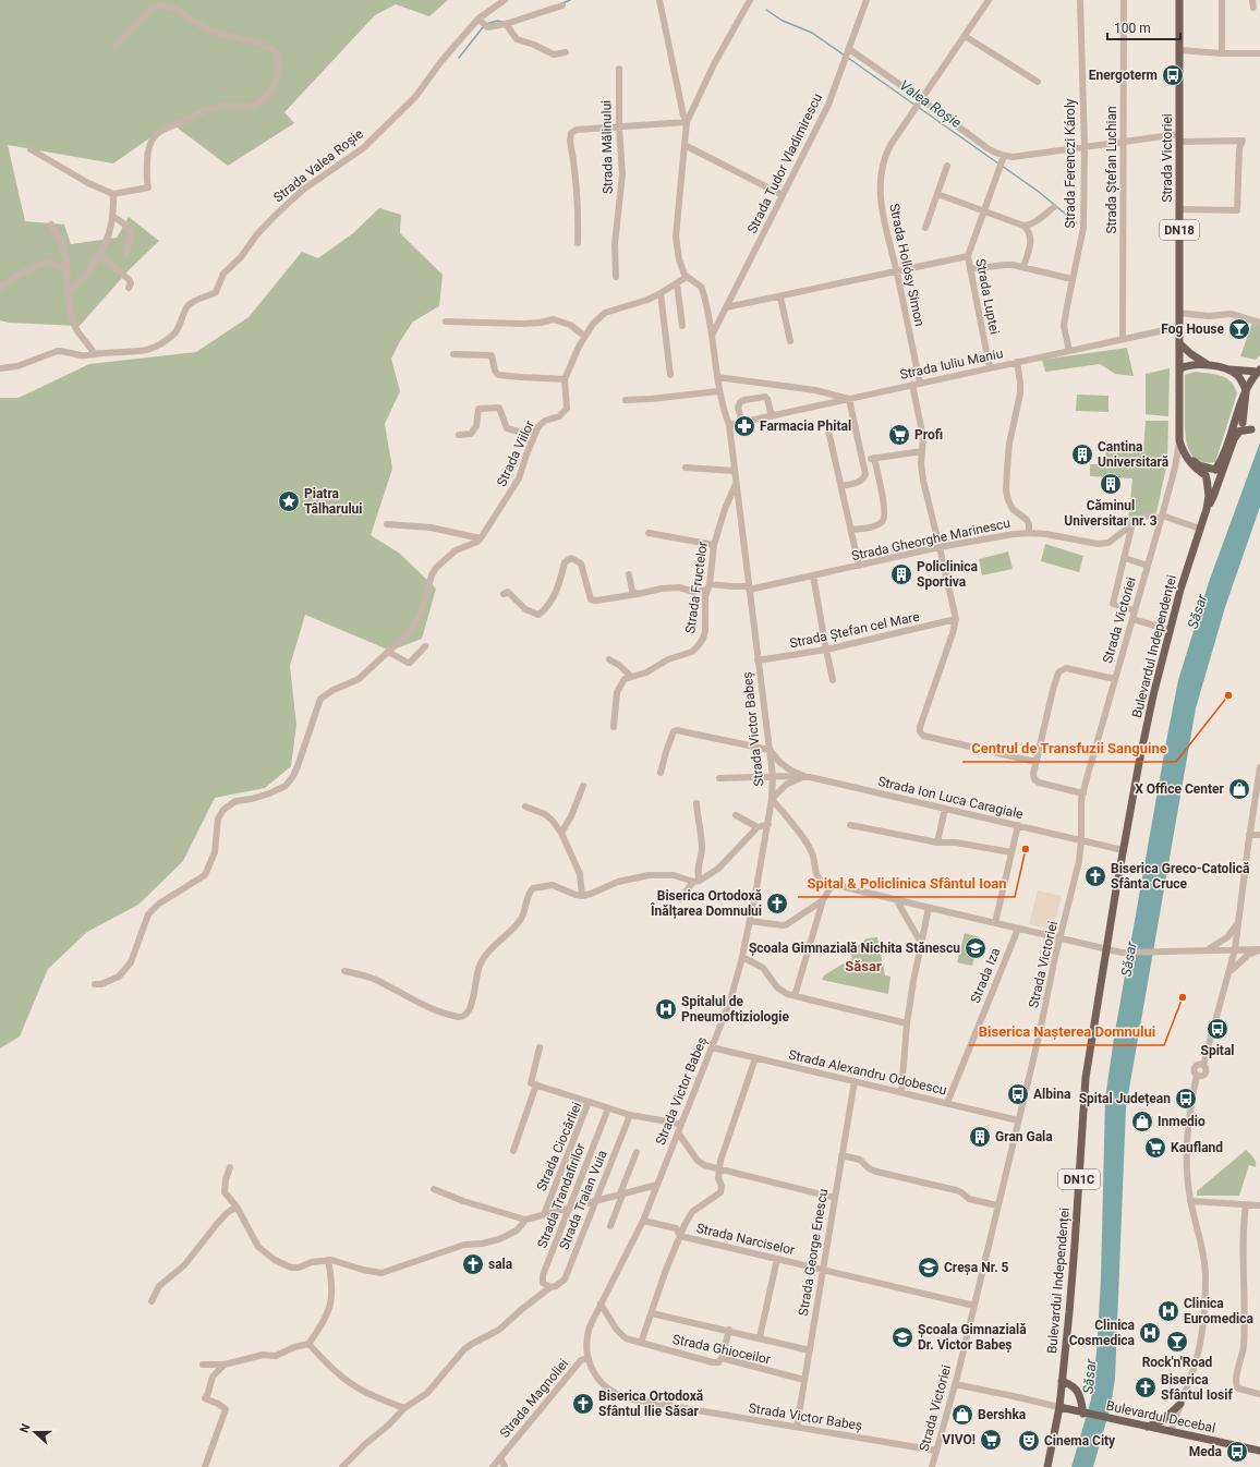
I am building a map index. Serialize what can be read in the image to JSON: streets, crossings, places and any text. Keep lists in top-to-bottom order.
{
  "streets": {
    "main road": [
      "Strada Victoriei",
      "DN18",
      "Bulevardul Independenței",
      "DN1C",
      "Bulevardul Decebal"
    ],
    "street": [
      "Strada Mălinului",
      "Strada Tudor Vladimirescu",
      "Strada Ferenczi Károly",
      "Strada Valea Roșie",
      "Strada Ștefan Luchian",
      "Strada Hollósy Simon",
      "Strada Luptei",
      "Strada Iuliu Maniu",
      "Strada Viilor",
      "Strada Gheorghe Marinescu",
      "Strada Fructelor",
      "Strada Ștefan cel Mare",
      "Strada Victor Babeș",
      "Strada Ion Luca Caragiale",
      "Strada Iza",
      "Strada Alexandru Odobescu",
      "Strada Ciocârliei",
      "Strada Trandafirilor",
      "Strada Traian Vuia",
      "Strada Narciselor",
      "Strada George Enescu",
      "Strada Ghioceilor",
      "Strada Magnoliei"
    ]
  },
  "crossings": [
    ["Strada Victoriei", "Strada Iuliu Maniu"],
    ["Strada Victoriei", "Strada Gheorghe Marinescu"],
    ["Strada Victoriei", "Bulevardul Independenței"],
    ["Strada Victoriei", "Strada Victor Babeș"],
    ["Strada Victoriei", "Strada Ion Luca Caragiale"],
    ["Strada Victoriei", "Strada Alexandru Odobescu"],
    ["Strada Victoriei", "DN1C"],
    ["Strada Victoriei", "Strada Narciselor"],
    ["Strada Victoriei", "Bulevardul Decebal"],
    ["Strada Tudor Vladimirescu", "Strada Victor Babeș"],
    ["Strada Ferenczi Károly", "Strada Iuliu Maniu"],
    ["Strada Ștefan Luchian", "Strada Iuliu Maniu"],
    ["Strada Hollósy Simon", "Strada Iuliu Maniu"],
    ["Strada Luptei", "Strada Iuliu Maniu"],
    ["Strada Iuliu Maniu", "Strada Victor Babeș"],
    ["Strada Viilor", "Strada Victor Babeș"],
    ["Strada Gheorghe Marinescu", "Strada Fructelor"],
    ["Strada Gheorghe Marinescu", "Bulevardul Independenței"],
    ["Strada Gheorghe Marinescu", "Strada Victor Babeș"],
    ["Strada Fructelor", "Strada Victor Babeș"],
    ["Strada Ștefan cel Mare", "Strada Victor Babeș"],
    ["Bulevardul Independenței", "Strada Ion Luca Caragiale"],
    ["Bulevardul Independenței", "DN1C"],
    ["Bulevardul Independenței", "Bulevardul Decebal"],
    ["Strada Victor Babeș", "Strada Ion Luca Caragiale"],
    ["Strada Victor Babeș", "Strada Alexandru Odobescu"],
    ["Strada Victor Babeș", "Strada Ciocârliei"],
    ["Strada Victor Babeș", "Strada Narciselor"],
    ["Strada Victor Babeș", "Strada George Enescu"],
    ["Strada Victor Babeș", "Strada Ghioceilor"],
    ["Strada Victor Babeș", "Strada Magnoliei"],
    ["Strada Iza", "Strada Alexandru Odobescu"],
    ["Strada Alexandru Odobescu", "Strada George Enescu"],
    ["Strada Ciocârliei", "Strada Trandafirilor"],
    ["Strada Ciocârliei", "Strada Traian Vuia"],
    ["Strada Trandafirilor", "Strada Traian Vuia"],
    ["Strada Narciselor", "Strada George Enescu"],
    ["Strada George Enescu", "Strada Ghioceilor"]
  ],
  "districts": ["Săsar"],
  "water": ["Valea Roșie", "Săsar"],
  "places": {
    "bus stop": [
      "Energoterm",
      "Spital",
      "Albina",
      "Spital Județean",
      "Meda"
    ],
    "bar": ["Fog House", "Rock'n'Road"],
    "pharmacy": ["Farmacia Phital"],
    "supermarket": ["Profi", "Kaufland", "VIVO!"],
    "building": [
      "Cantina Universitară",
      "Căminul Universitar nr. 3",
      "Policlinica Sportiva",
      "Gran Gala"
    ],
    "place": ["Piatra Tâlharului"],
    "other": ["Centrul de Transfuzii Sanguine", "Spital & Policlinica Sfântul Ioan", "Biserica Nașterea Domnului"],
    "shop": ["X Office Center", "Inmedio", "Bershka"],
    "church": [
      "Biserica Greco-Catolică Sfânta Cruce",
      "Biserica Ortodoxă Înălțarea Domnului",
      "sala",
      "Biserica Sfântul Iosif",
      "Biserica Ortodoxă Sfântul Ilie Săsar"
    ],
    "school or university": ["Școala Gimnazială Nichita Stănescu", "Creșa Nr. 5", "Școala Gimnazială Dr. Victor Babeș"],
    "hospital": ["Spitalul de Pneumoftiziologie", "Clinica Euromedica", "Clinica Cosmedica"],
    "theatre": ["Cinema City"]
  },
  "scale_bar": "100 m",
  "north": "left"
}
